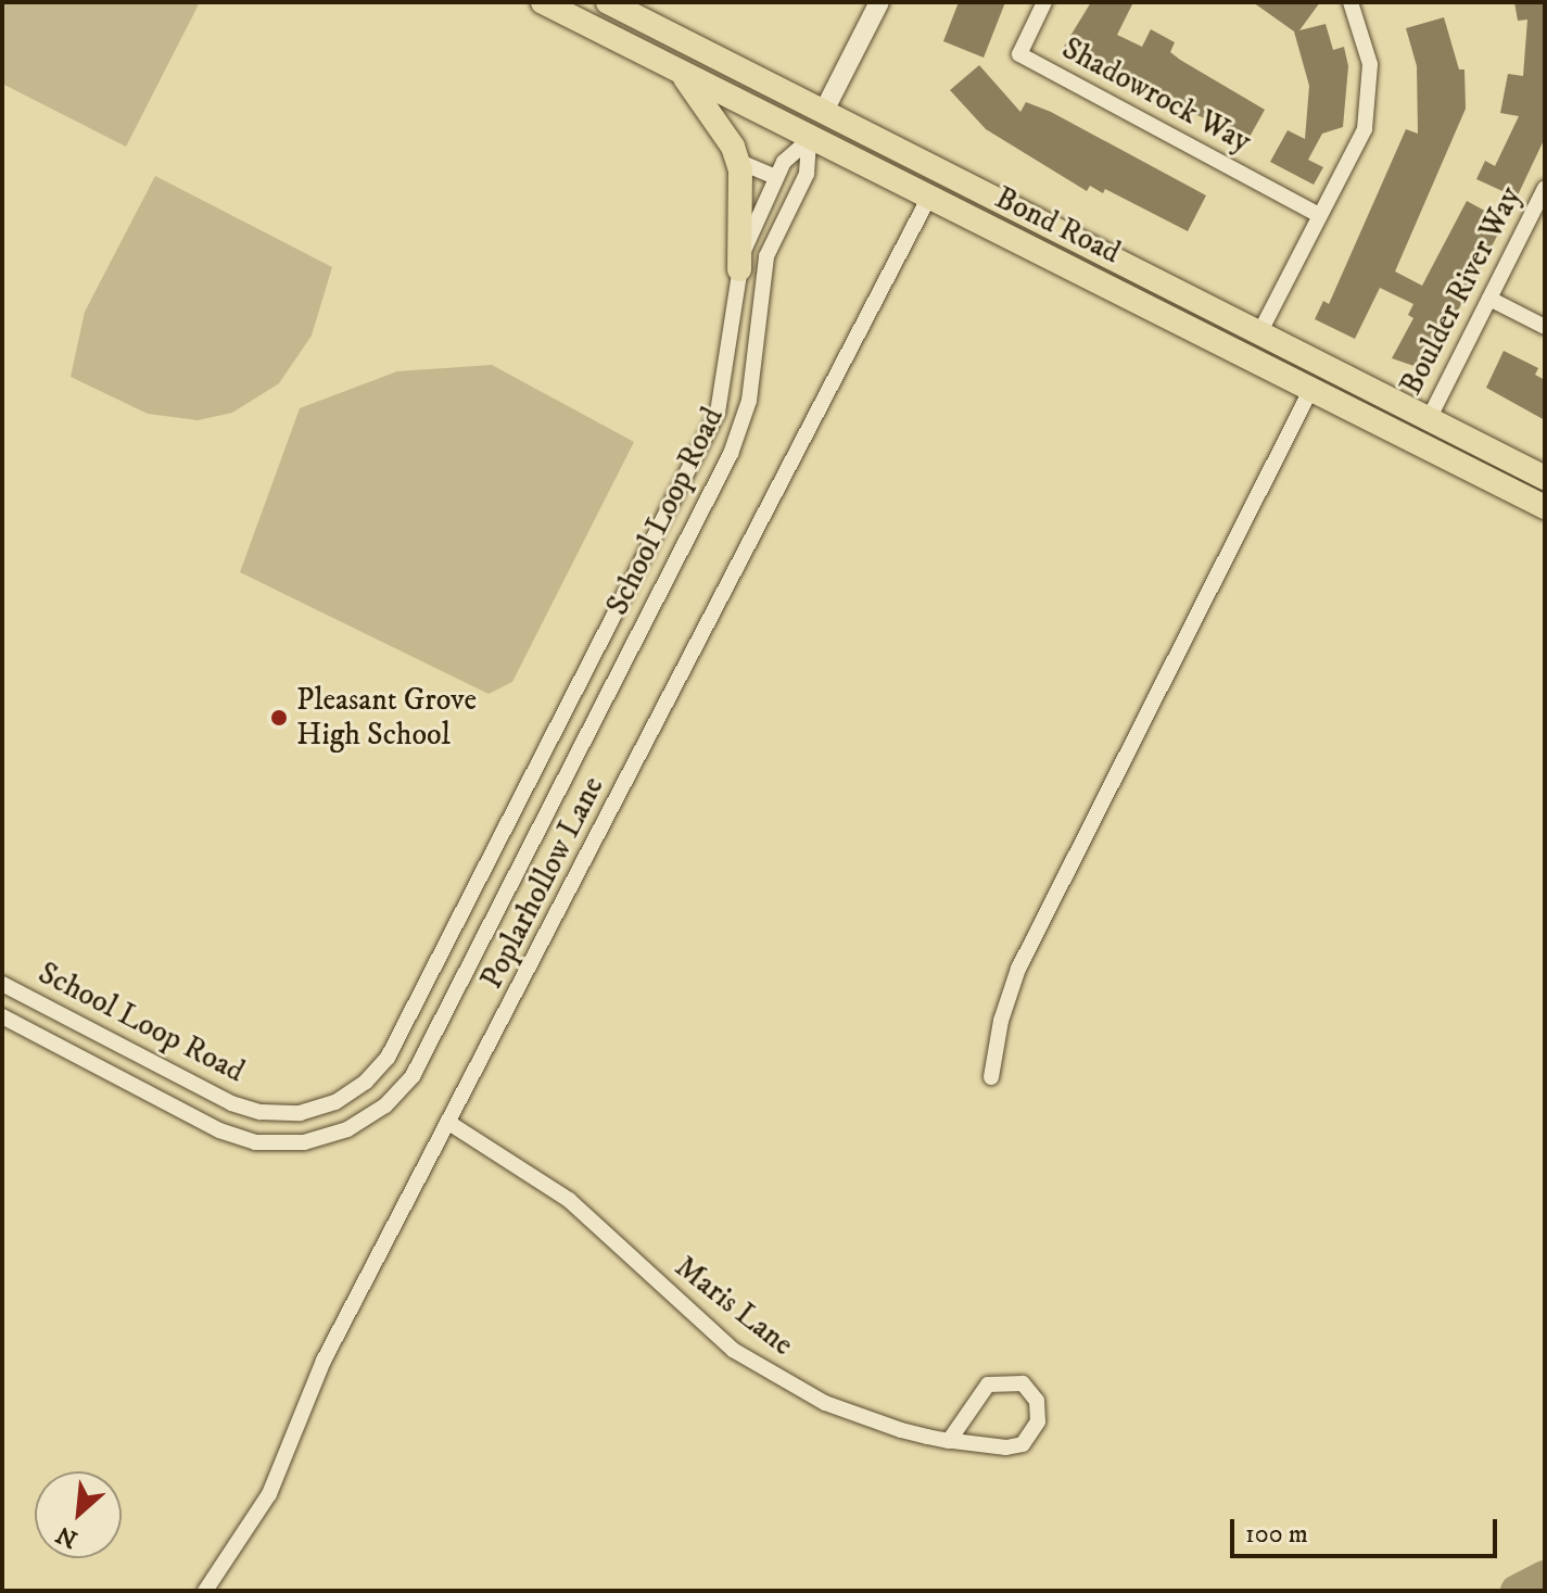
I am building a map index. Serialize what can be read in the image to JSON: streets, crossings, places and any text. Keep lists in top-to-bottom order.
{
  "streets": {
    "main road": ["Bond Road"],
    "street": [
      "Shadowrock Way",
      "Boulder River Way",
      "School Loop Road",
      "Poplarhollow Lane",
      "Maris Lane"
    ]
  },
  "crossings": [
    ["Bond Road", "Boulder River Way"],
    ["Bond Road", "School Loop Road"],
    ["Bond Road", "Poplarhollow Lane"],
    ["Poplarhollow Lane", "Maris Lane"]
  ],
  "places": ["Pleasant Grove High School"],
  "scale_bar": "100 m",
  "north": "bottom left"
}
